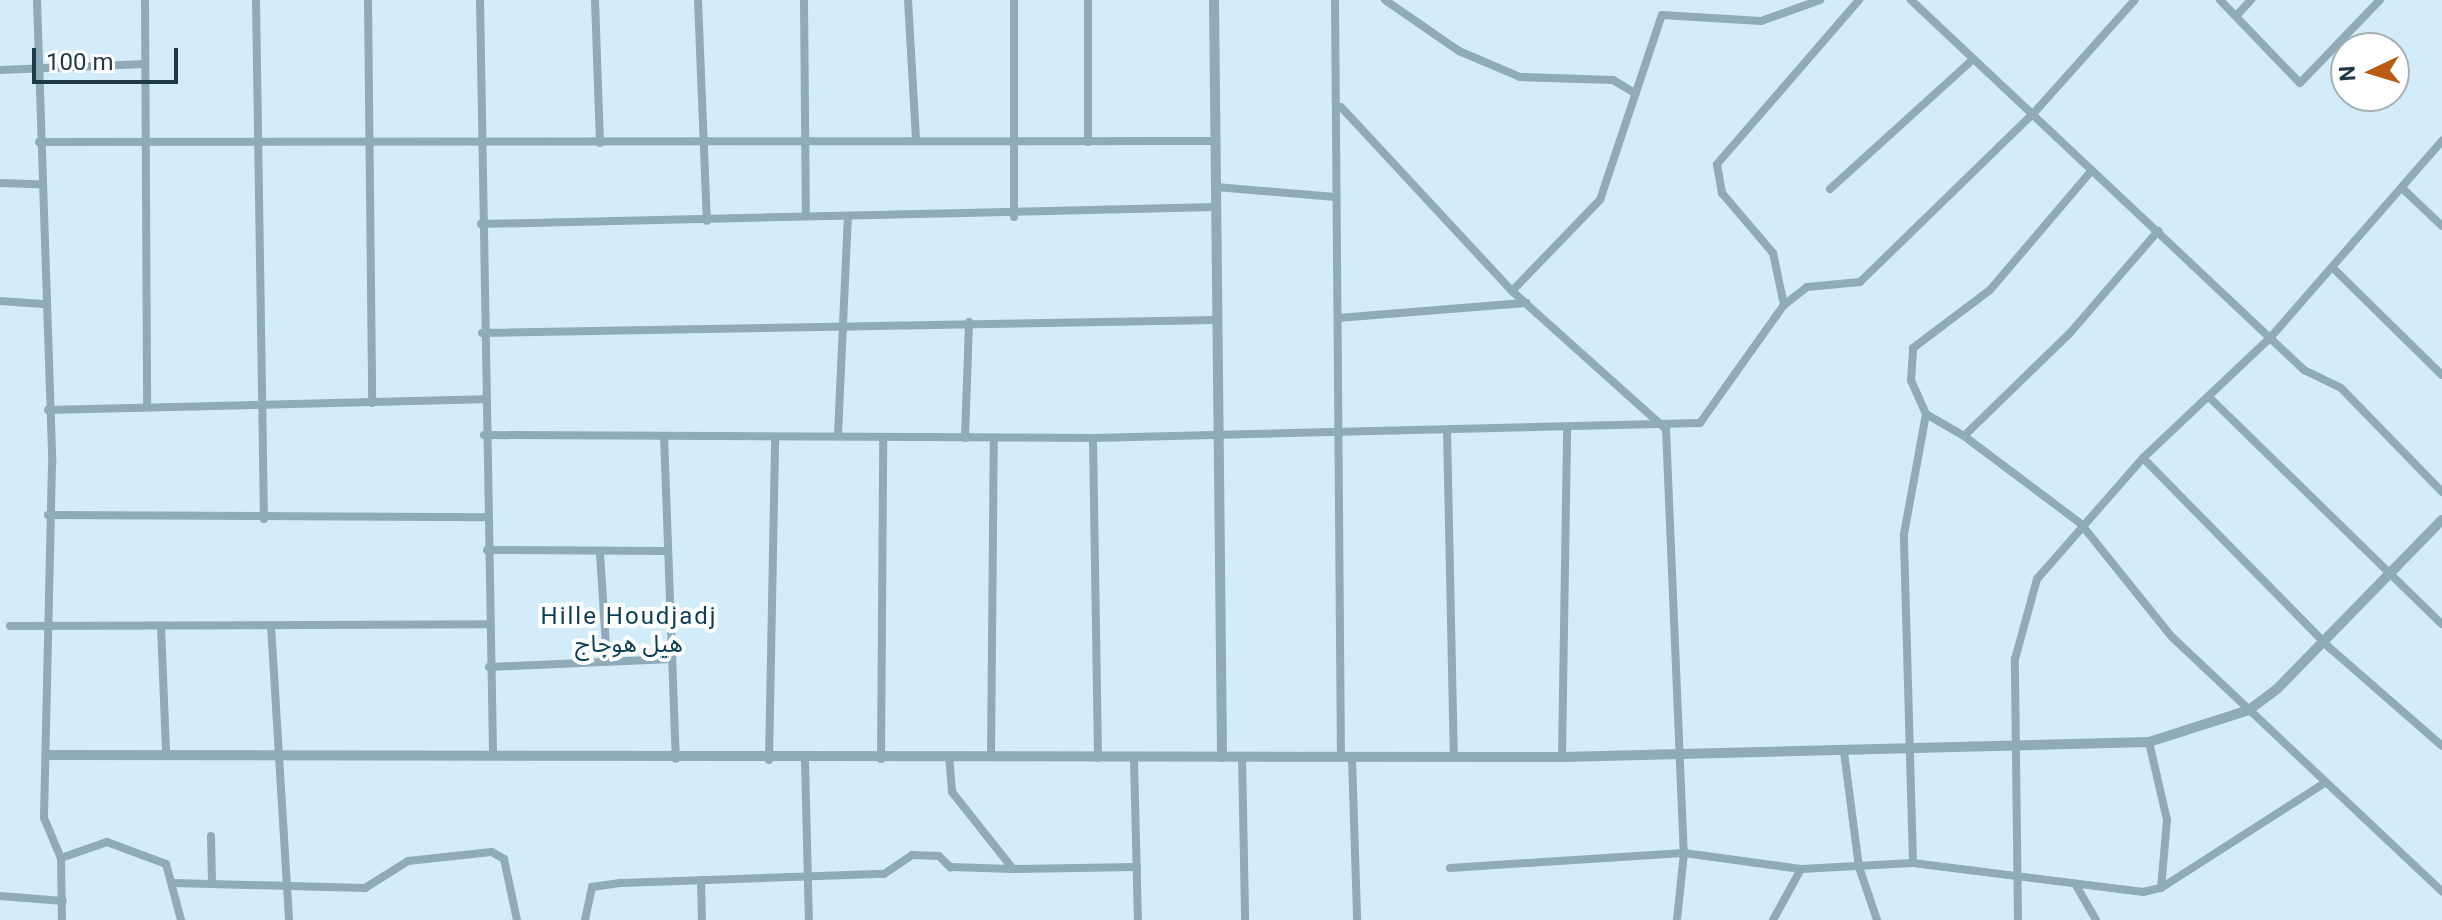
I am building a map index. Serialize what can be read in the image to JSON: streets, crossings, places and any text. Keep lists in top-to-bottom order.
{
  "districts": ["Hille Houdjadj هيل هوجاج"],
  "scale_bar": "100 m",
  "north": "left"
}
